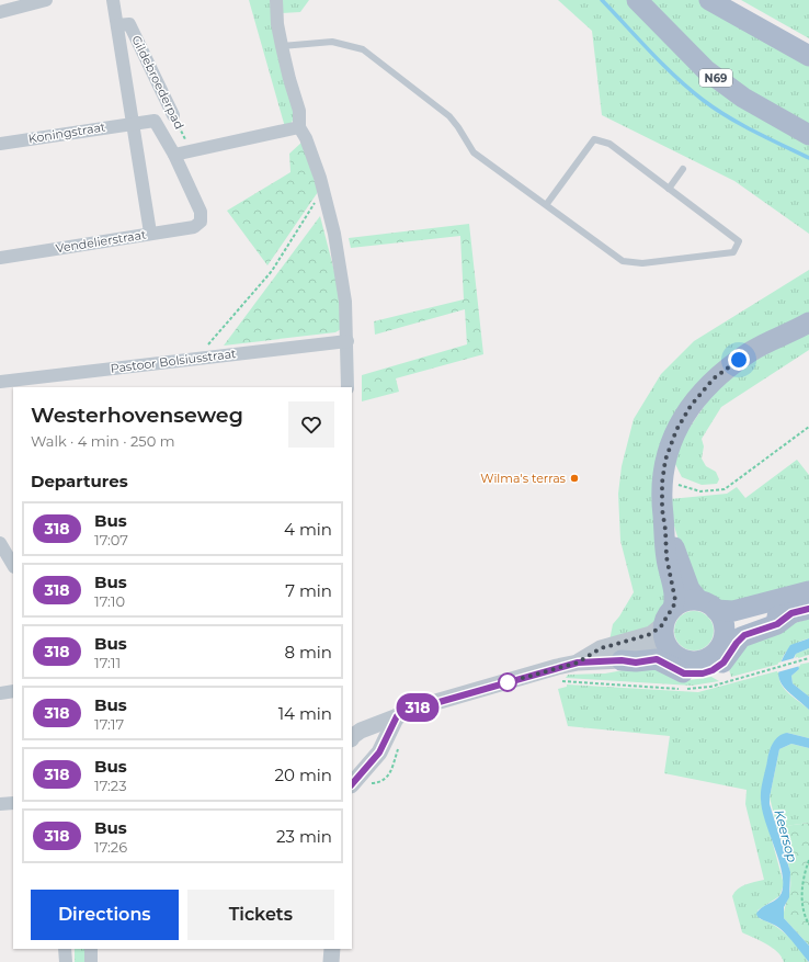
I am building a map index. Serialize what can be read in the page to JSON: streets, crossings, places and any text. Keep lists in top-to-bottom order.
{
  "streets": {
    "main road": ["N69"],
    "street": [
      "Gildebroederpad",
      "Koningstraat",
      "Vendelierstraat",
      "Pastoor Bolsiusstraat"
    ]
  },
  "crossings": [
    ["Gildebroederpad", "Koningstraat"],
    ["Koningstraat", "Vendelierstraat"]
  ],
  "water": ["Keersop"],
  "places": ["Wilma's terras"],
  "lines": ["bus line 318"],
  "page": {
    "on_map": "318",
    "heading": [
      ["Westerhovenseweg", "Walk · 4 min · 250 m"],
      "Departures"
    ],
    "list": [
      {
        "mark": "318",
        "name": "Bus",
        "note": "17:07",
        "value": "4 min"
      },
      {
        "mark": "318",
        "name": "Bus",
        "note": "17:10",
        "value": "7 min"
      },
      {
        "mark": "318",
        "name": "Bus",
        "note": "17:11",
        "value": "8 min"
      },
      {
        "mark": "318",
        "name": "Bus",
        "note": "17:17",
        "value": "14 min"
      },
      {
        "mark": "318",
        "name": "Bus",
        "note": "17:23",
        "value": "20 min"
      },
      {
        "mark": "318",
        "name": "Bus",
        "note": "17:26",
        "value": "23 min"
      }
    ],
    "buttons": ["Directions", "Tickets"]
  }
}
